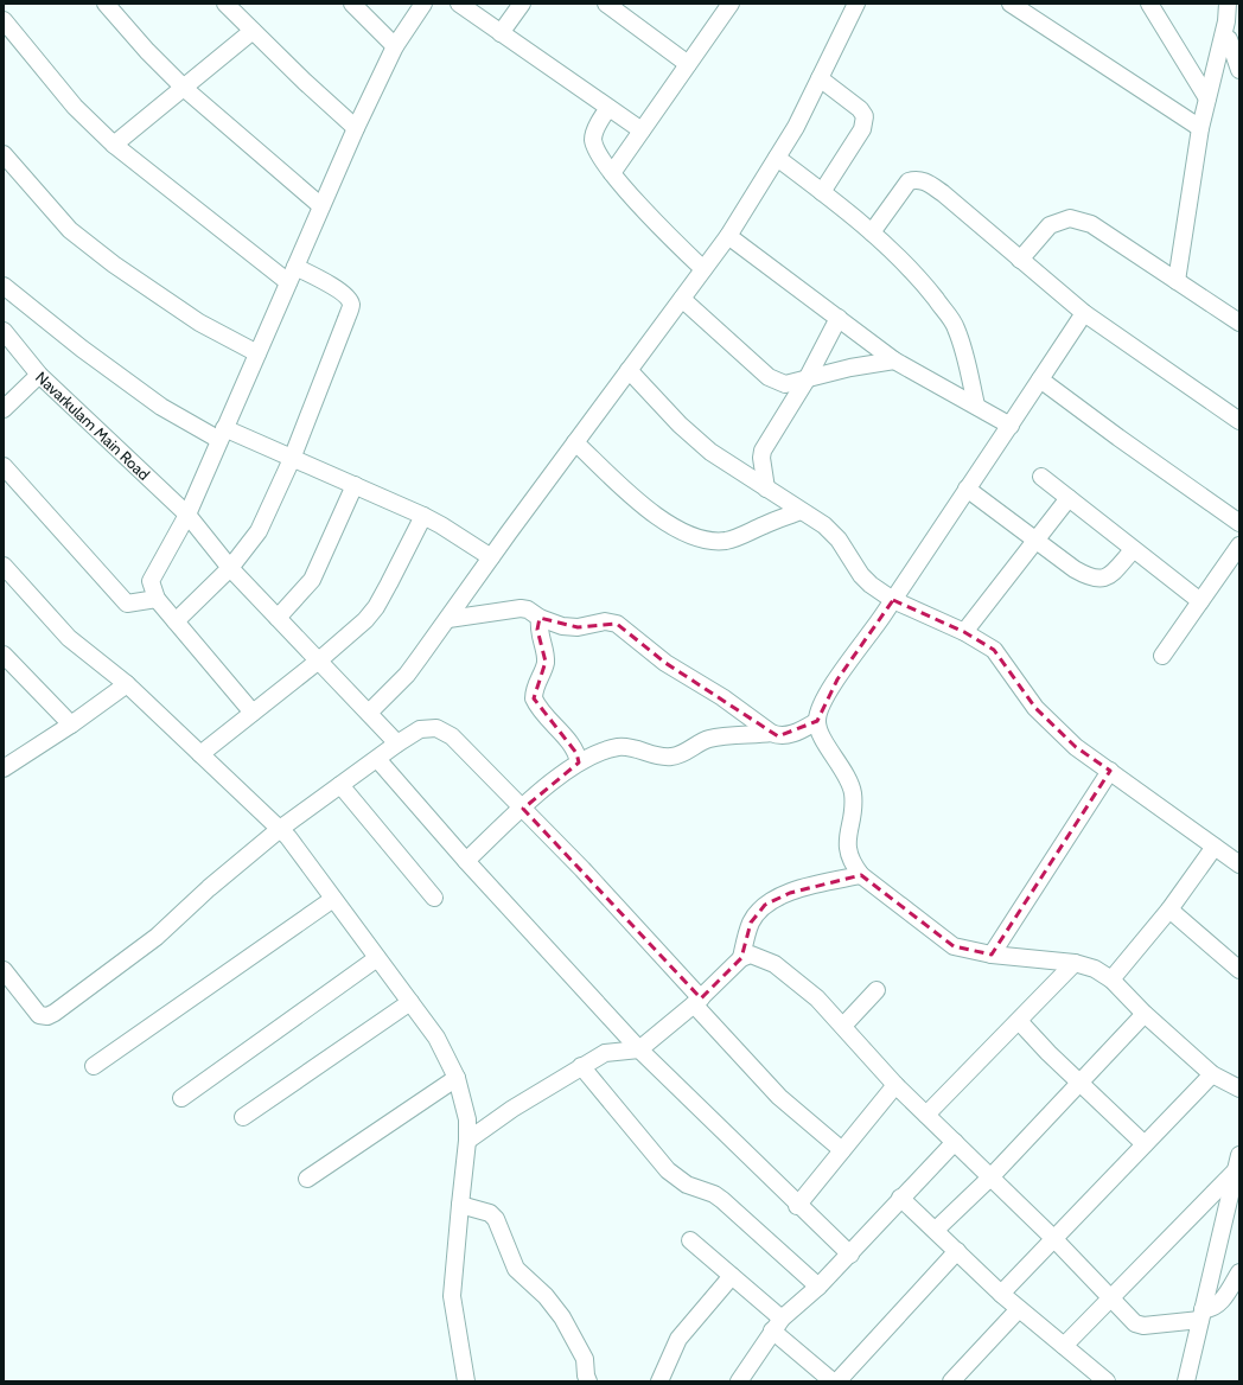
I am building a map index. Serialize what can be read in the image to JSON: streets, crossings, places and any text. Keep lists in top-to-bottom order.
{
  "streets": {
    "street": ["Navarkulam Main Road"]
  }
}
